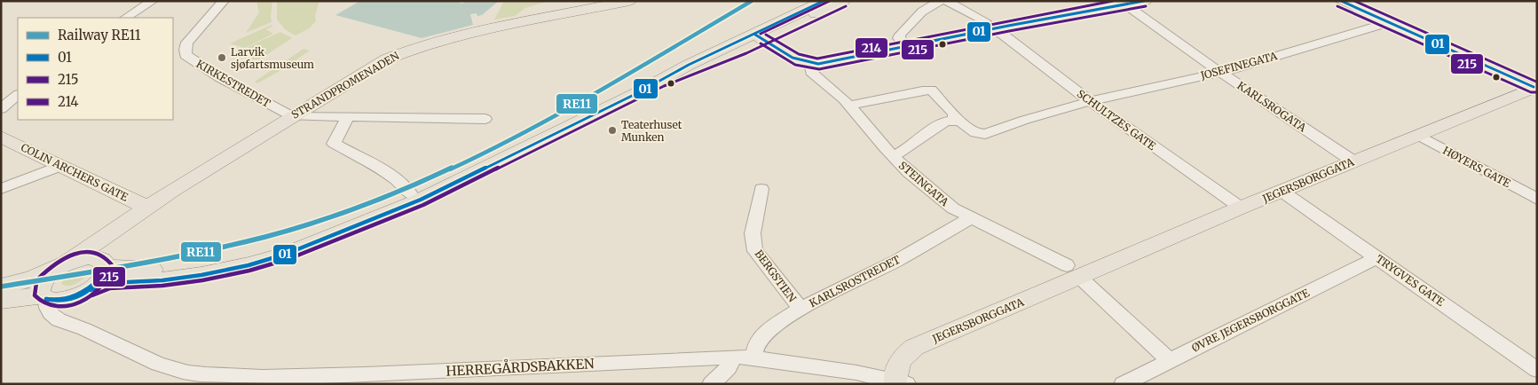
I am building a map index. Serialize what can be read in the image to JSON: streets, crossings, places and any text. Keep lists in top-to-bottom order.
{
  "streets": {
    "main road": ["STRANDPROMENADEN", "COLIN ARCHERS GATE", "JEGERSBORGGATA"],
    "street": [
      "JOSEFINEGATA",
      "KIRKESTREDET",
      "KARLSROGATA",
      "SCHULTZES GATE",
      "HØYERS GATE",
      "STEINGATA",
      "BERGSTIEN",
      "TRYGVES GATE",
      "KARLSROSTREDET",
      "ØVRE JEGERSBORGGATE",
      "HERREGÅRDSBAKKEN"
    ]
  },
  "crossings": [
    ["JOSEFINEGATA", "KARLSROGATA"],
    ["JOSEFINEGATA", "SCHULTZES GATE"],
    ["KIRKESTREDET", "STRANDPROMENADEN"],
    ["STRANDPROMENADEN", "COLIN ARCHERS GATE"],
    ["KARLSROGATA", "JEGERSBORGGATA"],
    ["SCHULTZES GATE", "JEGERSBORGGATA"],
    ["HØYERS GATE", "JEGERSBORGGATA"],
    ["JEGERSBORGGATA", "STEINGATA"],
    ["JEGERSBORGGATA", "TRYGVES GATE"],
    ["JEGERSBORGGATA", "HERREGÅRDSBAKKEN"],
    ["STEINGATA", "KARLSROSTREDET"],
    ["BERGSTIEN", "KARLSROSTREDET"],
    ["TRYGVES GATE", "ØVRE JEGERSBORGGATE"],
    ["KARLSROSTREDET", "HERREGÅRDSBAKKEN"]
  ],
  "places": ["Larvik sjøfartsmuseum", "Teaterhuset Munken"],
  "lines": [
    "rail line RE11",
    "transit line 01",
    "transit line 214",
    "transit line 215"
  ],
  "legend": [
    "Railway RE11",
    "01",
    "215",
    "214"
  ]
}
